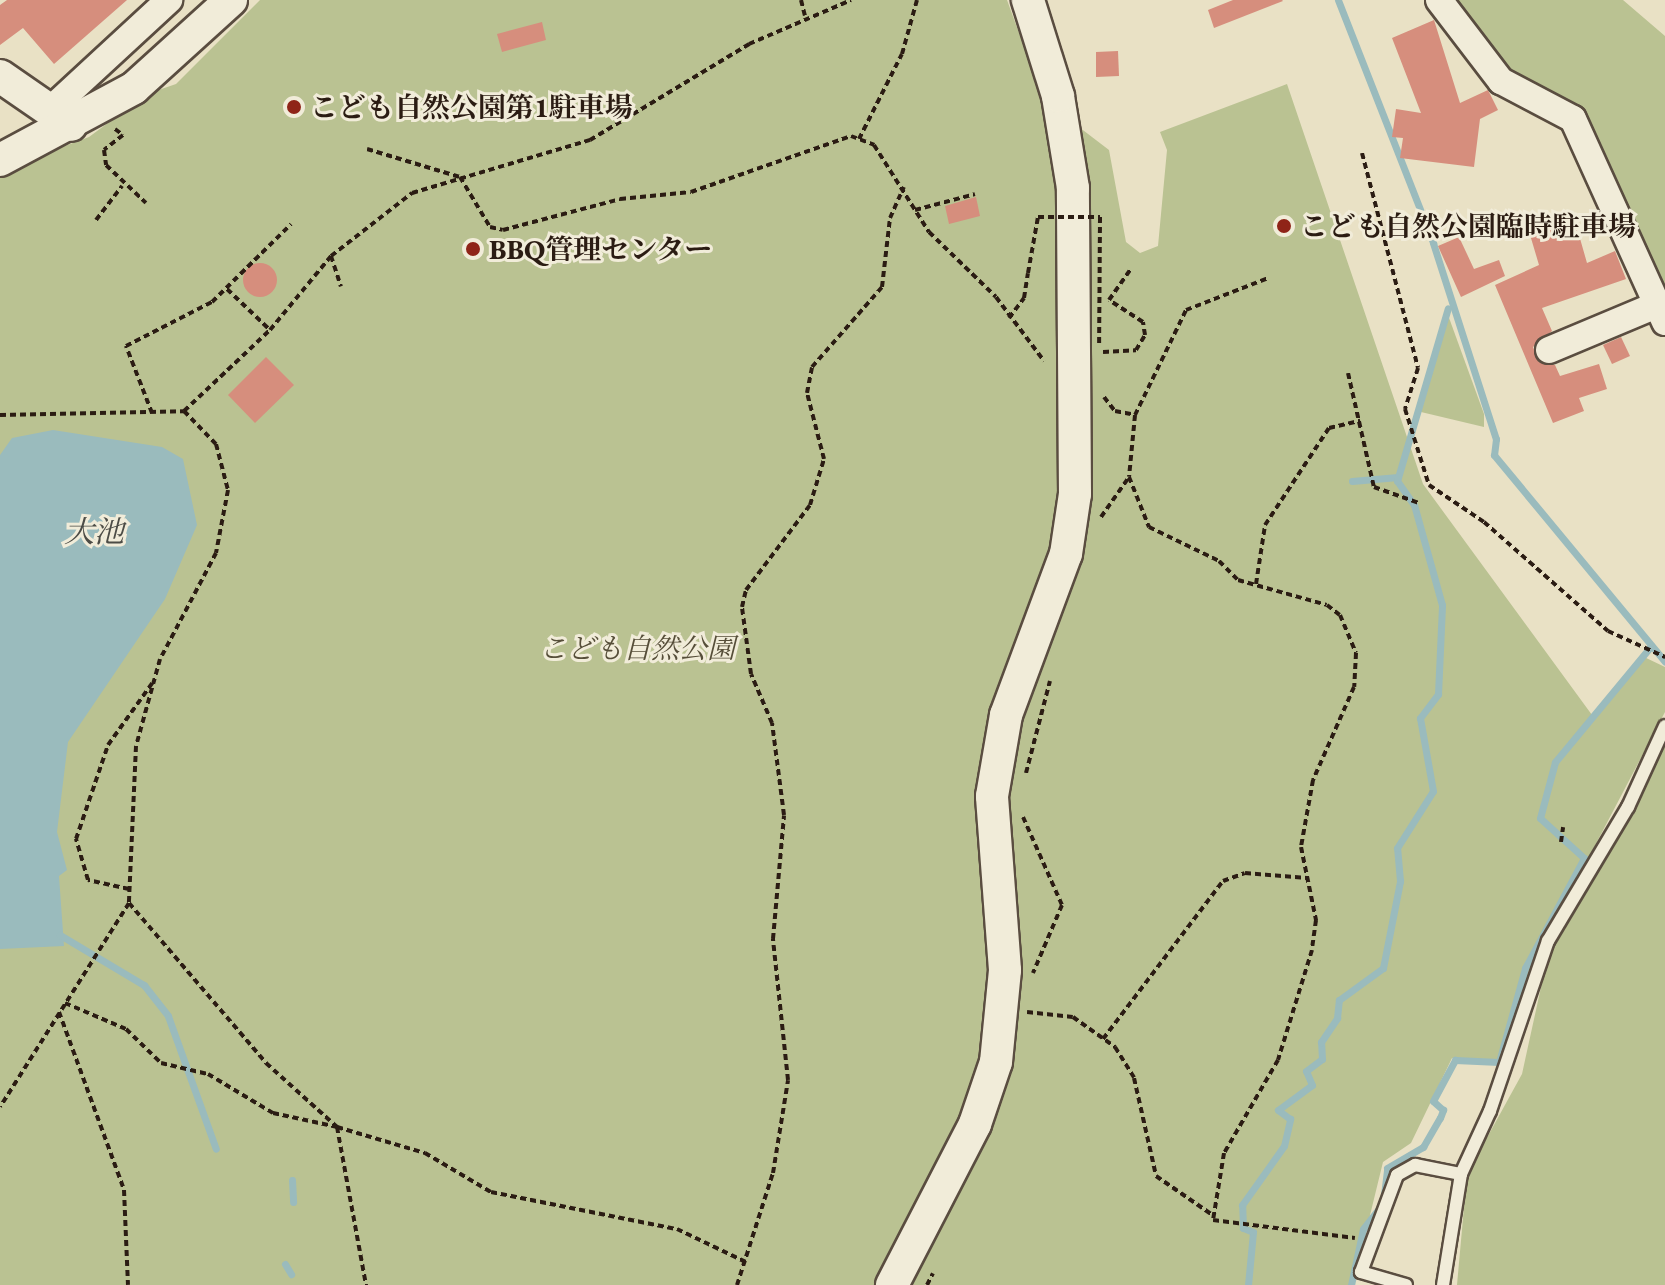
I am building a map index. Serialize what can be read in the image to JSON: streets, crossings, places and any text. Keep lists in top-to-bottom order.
{
  "water": ["大池"],
  "parks": ["こども自然公園"],
  "places": ["こども自然公園第1駐車場", "こども自然公園臨時駐車場", "BBQ管理センター"]
}
